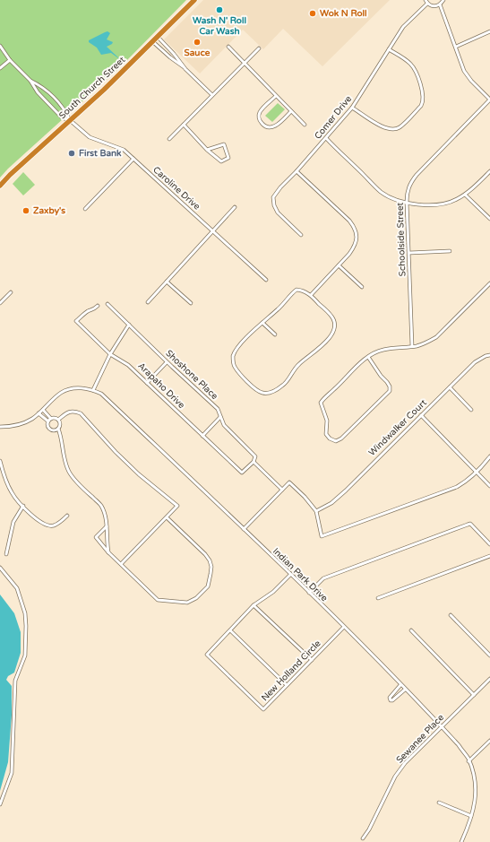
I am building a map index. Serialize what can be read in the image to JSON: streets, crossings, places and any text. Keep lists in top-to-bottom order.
{
  "streets": {
    "highway": ["South Church Street"],
    "street": [
      "Comer Drive",
      "Caroline Drive",
      "Schoolside Street",
      "Shoshone Place",
      "Arapaho Drive",
      "Windwalker Court",
      "Indian Park Drive",
      "New Holland Circle",
      "Sewanee Place"
    ]
  },
  "crossings": [
    ["South Church Street", "Caroline Drive"],
    ["Shoshone Place", "Arapaho Drive"],
    ["Indian Park Drive", "New Holland Circle"],
    ["Indian Park Drive", "Sewanee Place"]
  ],
  "places": [
    "Wash N' Roll Car Wash",
    "Wok N Roll",
    "Sauce",
    "First Bank",
    "Zaxby's"
  ]
}
